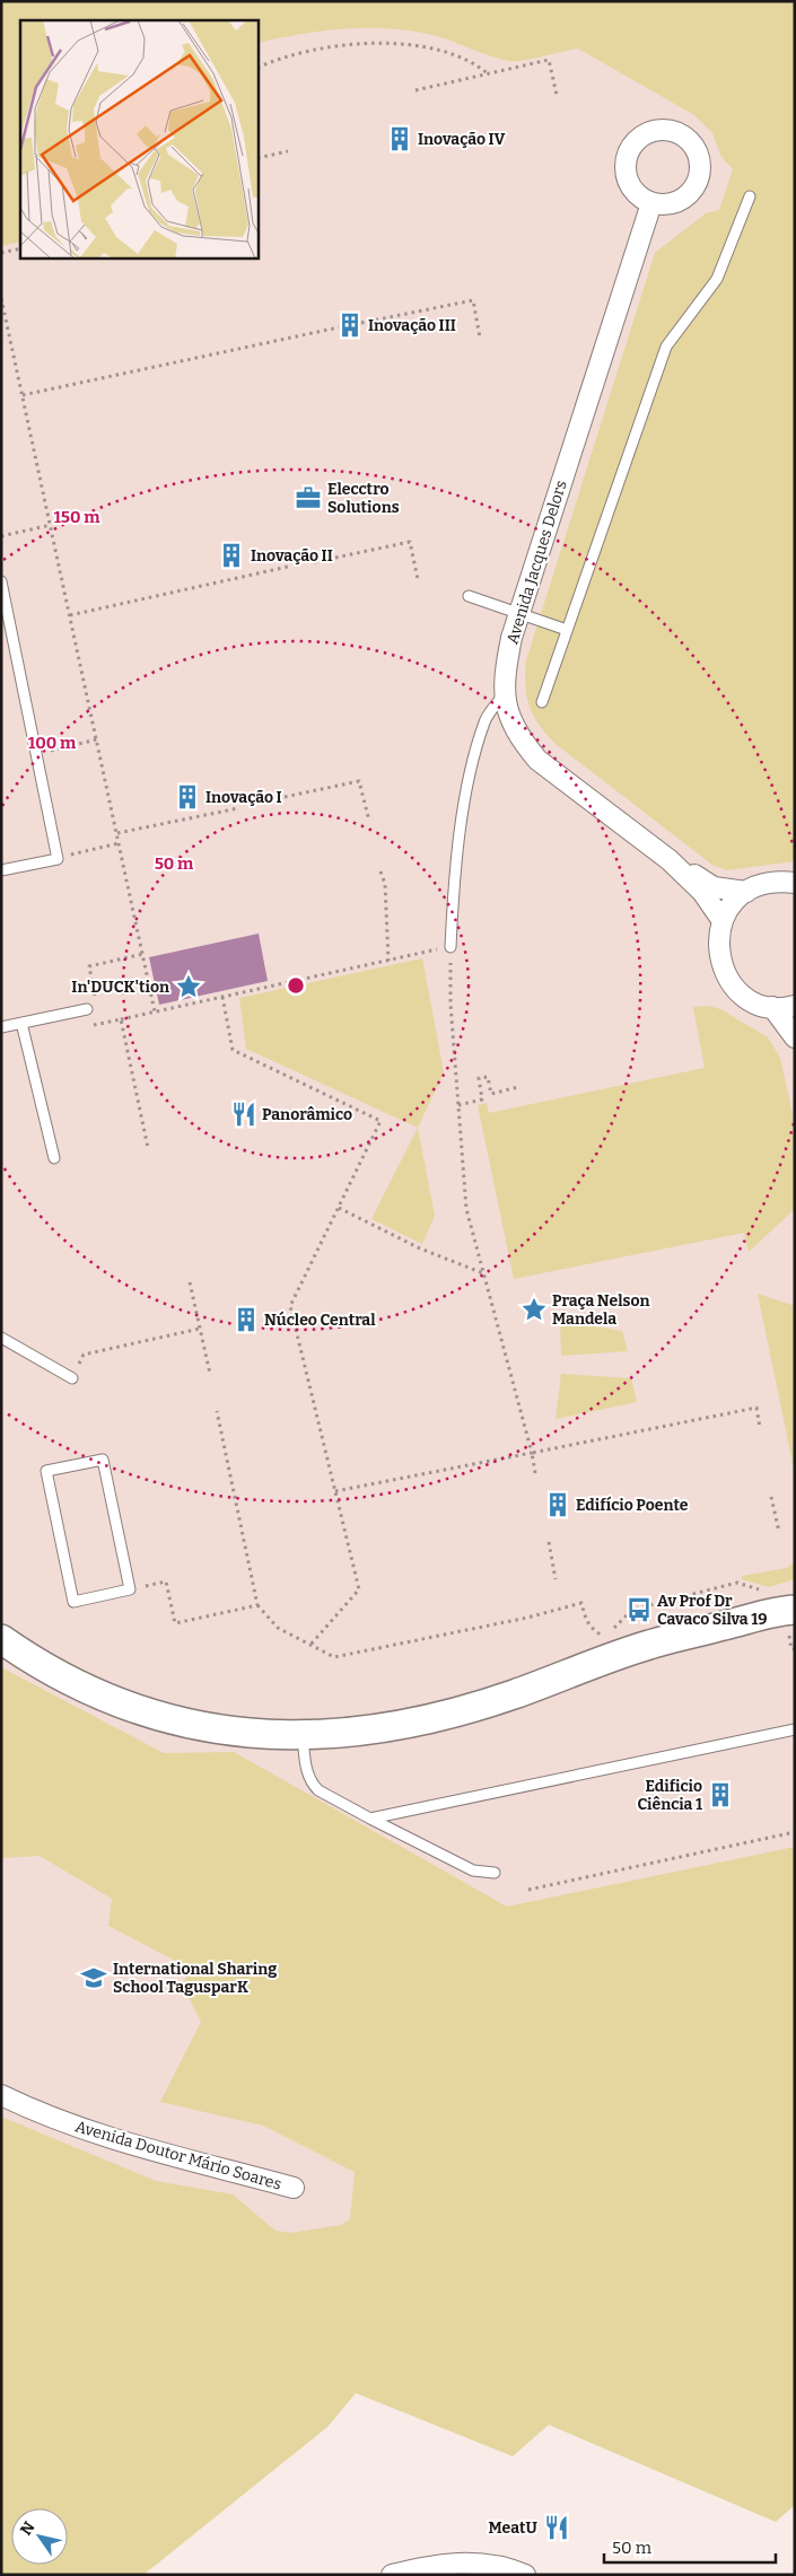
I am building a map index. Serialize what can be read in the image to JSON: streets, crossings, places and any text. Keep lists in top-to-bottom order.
{
  "streets": {
    "street": ["Avenida Jacques Delors", "Avenida Doutor Mário Soares"]
  },
  "places": {
    "building": [
      "Inovação IV",
      "Inovação III",
      "Inovação II",
      "Inovação I",
      "Núcleo Central",
      "Edifício Poente",
      "Edificio Ciência 1"
    ],
    "office": ["Elecctro Solutions"],
    "place": ["In'DUCK'tion", "Praça Nelson Mandela"],
    "restaurant": ["Panorâmico", "MeatU"],
    "bus stop": ["Av Prof Dr Cavaco Silva 19"],
    "school or university": ["International Sharing School TagusparK"]
  },
  "scale_bar": "50 m",
  "north": "top left",
  "rings": ["150 m", "100 m", "50 m"]
}
